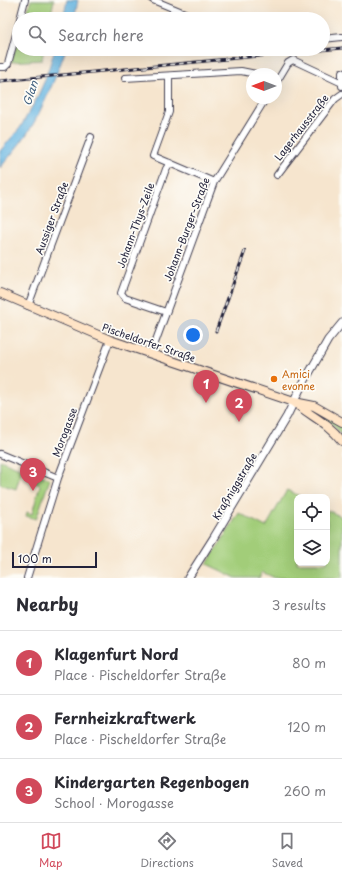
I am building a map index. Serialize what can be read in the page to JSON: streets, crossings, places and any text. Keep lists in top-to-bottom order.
{
  "streets": {
    "main road": ["Pischeldorfer Straße"],
    "street": [
      "Lagerhausstraße",
      "Aussiger Straße",
      "Johann-Thys-Zeile",
      "Johann-Burger-Straße",
      "Morogasse",
      "Kraßniggstraße"
    ]
  },
  "crossings": [
    ["Aussiger Straße", "Pischeldorfer Straße"],
    ["Johann-Thys-Zeile", "Johann-Burger-Straße"],
    ["Johann-Burger-Straße", "Pischeldorfer Straße"],
    ["Pischeldorfer Straße", "Morogasse"],
    ["Pischeldorfer Straße", "Kraßniggstraße"]
  ],
  "water": ["Glan"],
  "places": ["Amici evonne"],
  "scale_bar": "100 m",
  "north": "left",
  "page": {
    "search": "Search here",
    "pins": ["1", "2", "3"],
    "scale": "100 m",
    "heading": ["Nearby", "3 results"],
    "list": [
      {
        "mark": "1",
        "name": "Klagenfurt Nord",
        "note": "Place · Pischeldorfer Straße",
        "value": "80 m"
      },
      {
        "mark": "2",
        "name": "Fernheizkraftwerk",
        "note": "Place · Pischeldorfer Straße",
        "value": "120 m"
      },
      {
        "mark": "3",
        "name": "Kindergarten Regenbogen",
        "note": "School · Morogasse",
        "value": "260 m"
      }
    ],
    "nav": ["Map", "Directions", "Saved"]
  }
}
